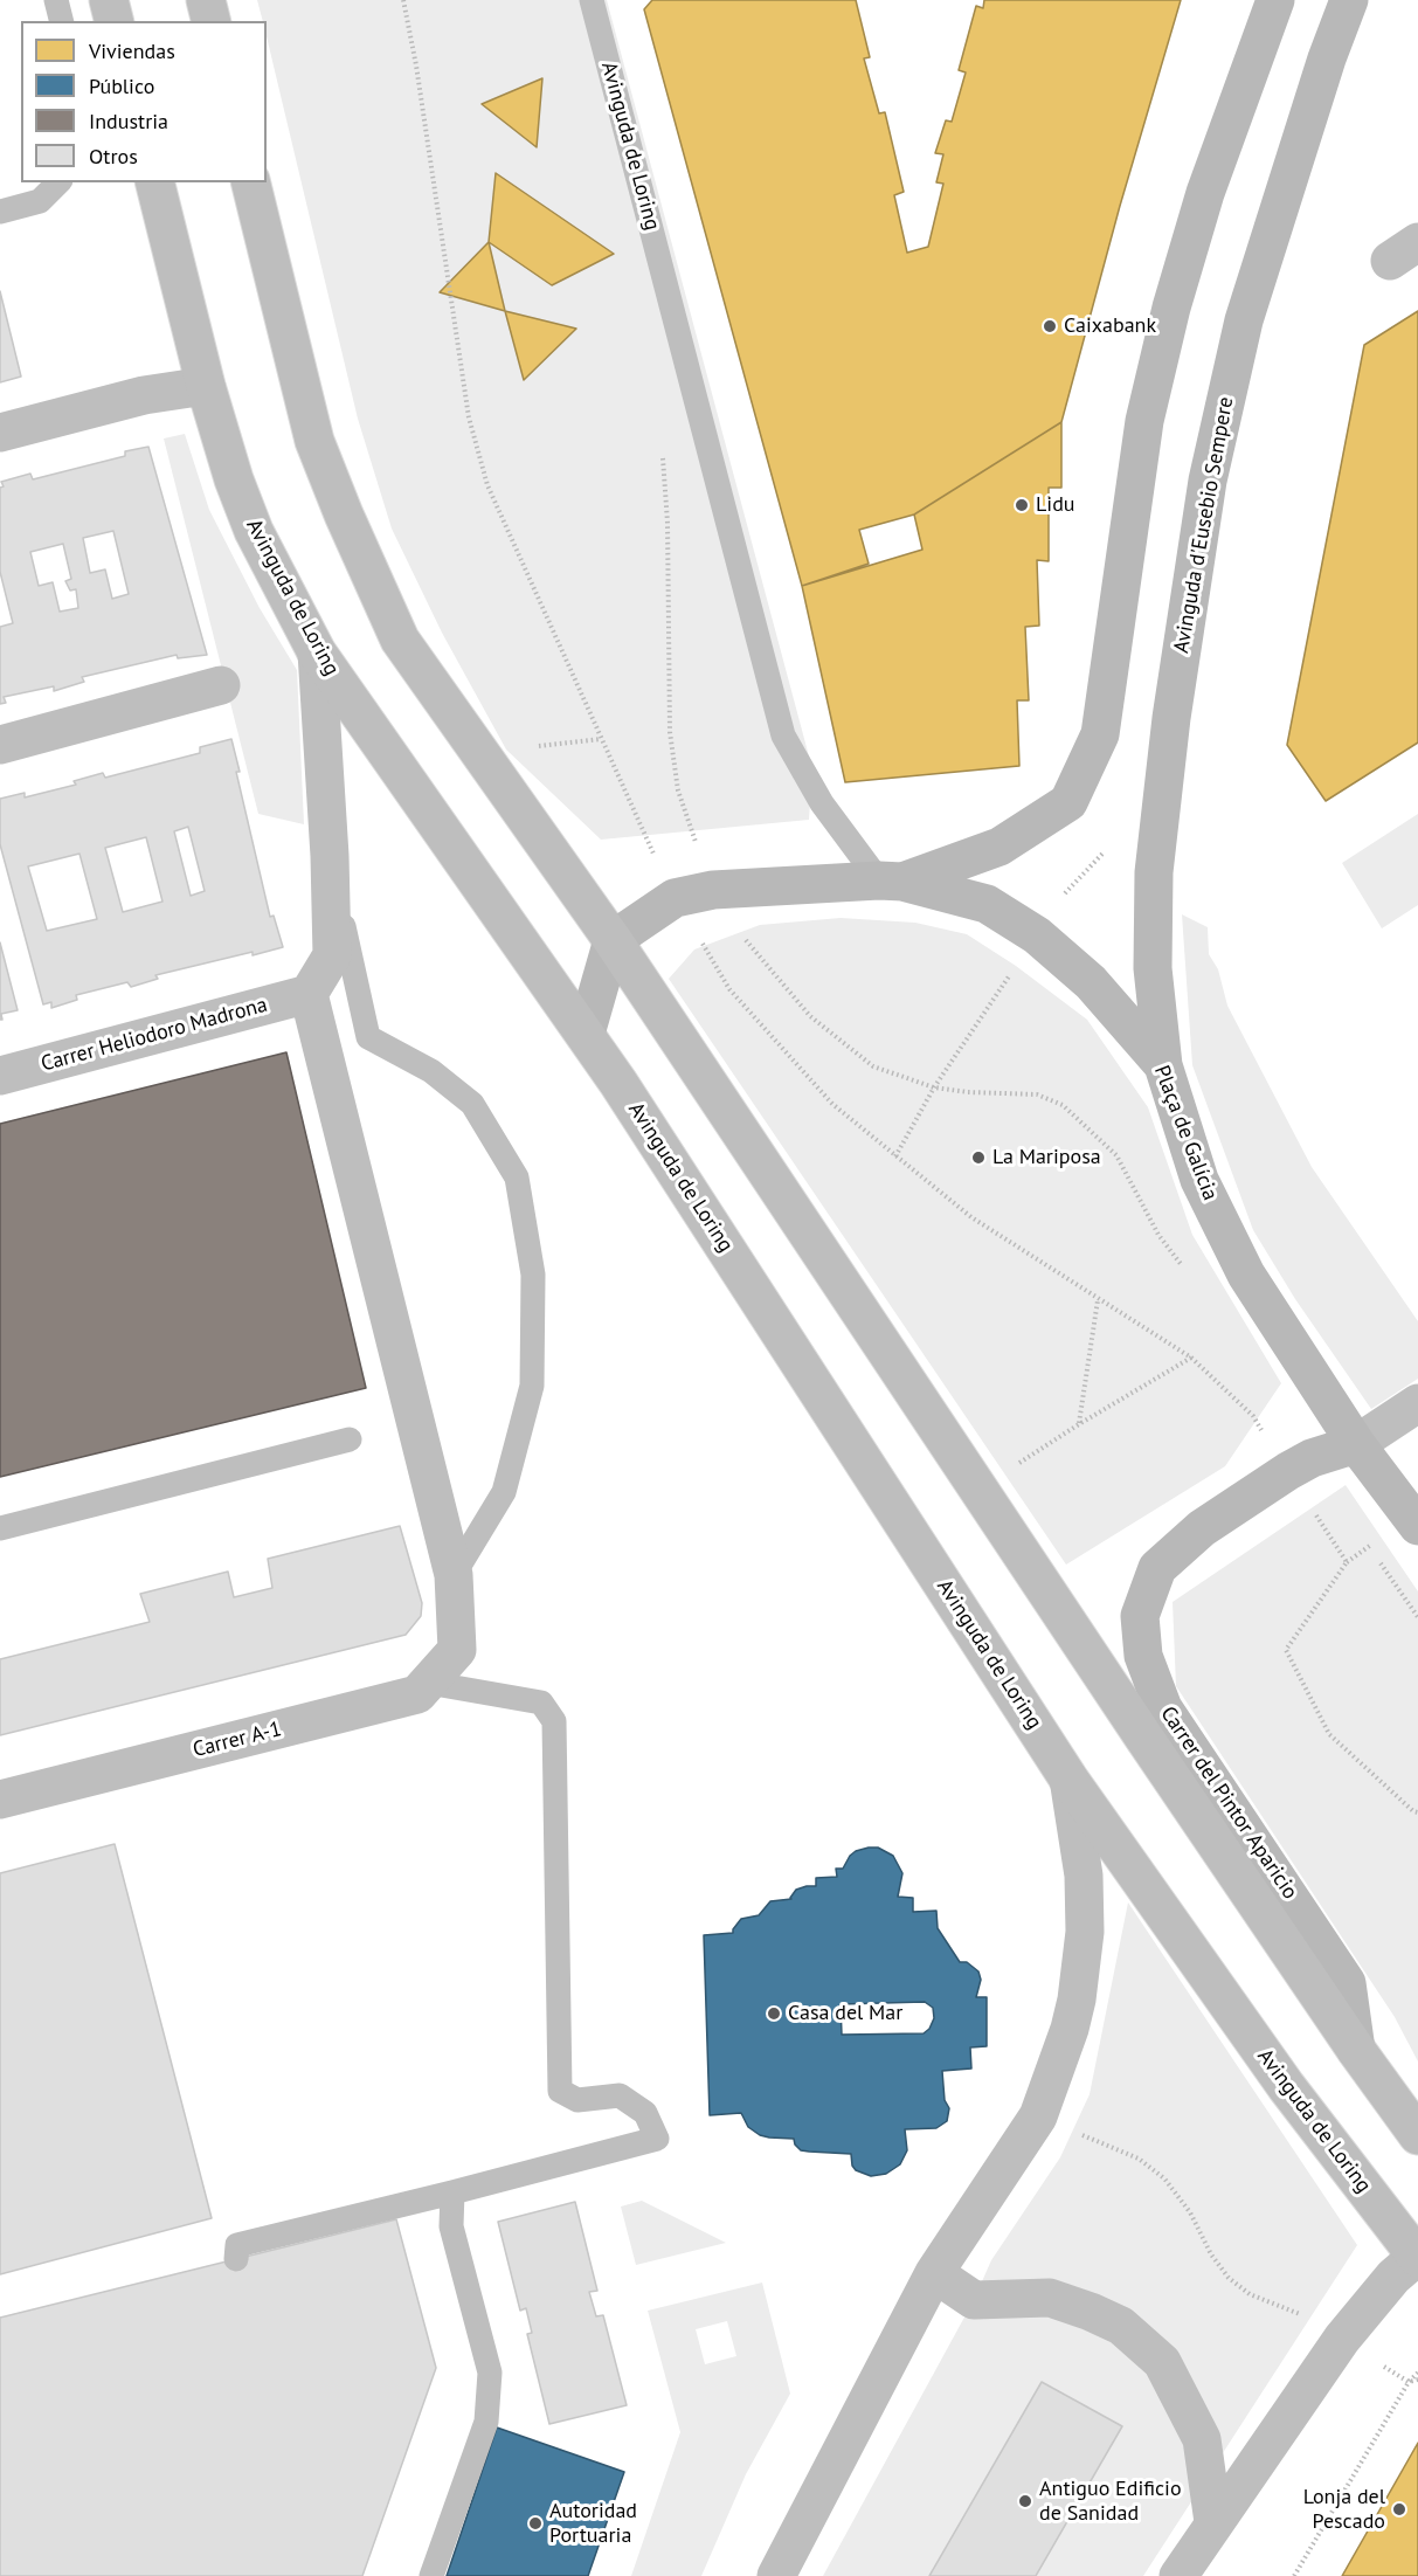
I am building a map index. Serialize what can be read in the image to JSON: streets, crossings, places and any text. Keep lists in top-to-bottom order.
{
  "streets": {
    "main road": [
      "Avinguda de Loring",
      "Carrer Heliodoro Madrona",
      "Carrer A-1",
      "Carrer del Pintor Aparicio"
    ],
    "street": ["Avinguda d'Eusebio Sempere", "Plaça de Galícia"]
  },
  "crossings": [
    ["Avinguda de Loring", "Plaça de Galícia"],
    ["Avinguda d'Eusebio Sempere", "Plaça de Galícia"],
    ["Plaça de Galícia", "Carrer del Pintor Aparicio"]
  ],
  "places": [
    "Caixabank",
    "Lidu",
    "La Mariposa",
    "Casa del Mar",
    "Antiguo Edificio de Sanidad",
    "Lonja del Pescado",
    "Autoridad Portuaria"
  ],
  "legend": [
    "Viviendas",
    "Público",
    "Industria",
    "Otros"
  ]
}
